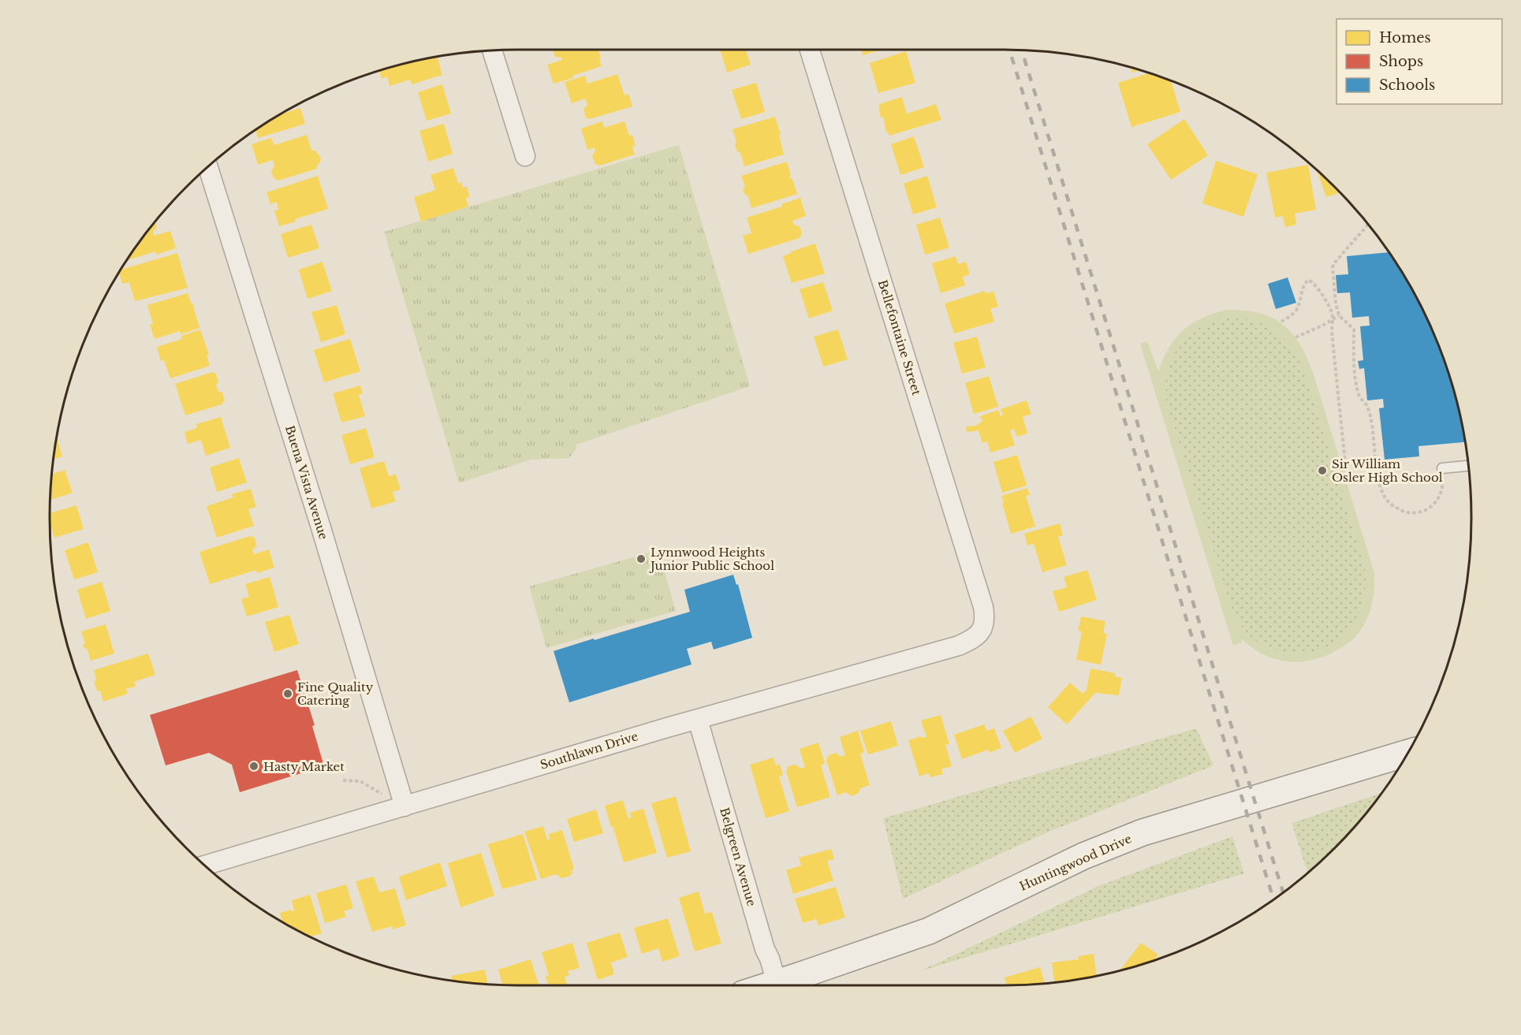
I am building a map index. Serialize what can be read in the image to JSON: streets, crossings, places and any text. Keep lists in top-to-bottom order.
{
  "streets": {
    "street": [
      "Bellefontaine Street",
      "Buena Vista Avenue",
      "Southlawn Drive",
      "Belgreen Avenue",
      "Huntingwood Drive"
    ]
  },
  "crossings": [
    ["Bellefontaine Street", "Southlawn Drive"],
    ["Buena Vista Avenue", "Southlawn Drive"],
    ["Southlawn Drive", "Belgreen Avenue"]
  ],
  "places": [
    "Sir William Osler High School",
    "Lynnwood Heights Junior Public School",
    "Fine Quality Catering",
    "Hasty Market"
  ],
  "legend": ["Homes", "Shops", "Schools"]
}
